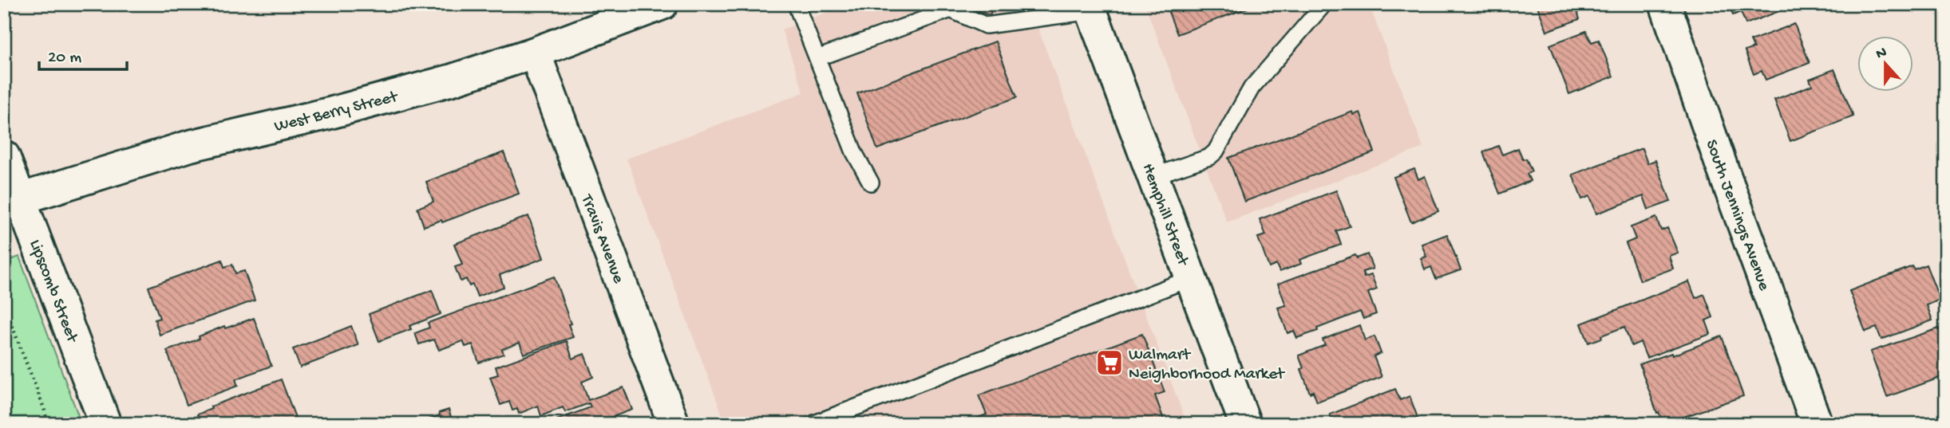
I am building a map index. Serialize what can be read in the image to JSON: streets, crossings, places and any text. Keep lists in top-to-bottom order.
{
  "streets": {
    "street": [
      "West Berry Street",
      "Hemphill Street",
      "South Jennings Avenue",
      "Travis Avenue",
      "Lipscomb Street"
    ]
  },
  "crossings": [
    ["West Berry Street", "Travis Avenue"],
    ["West Berry Street", "Lipscomb Street"]
  ],
  "places": {
    "supermarket": ["Walmart Neighborhood Market"]
  },
  "scale_bar": "20 m",
  "north": "top"
}
